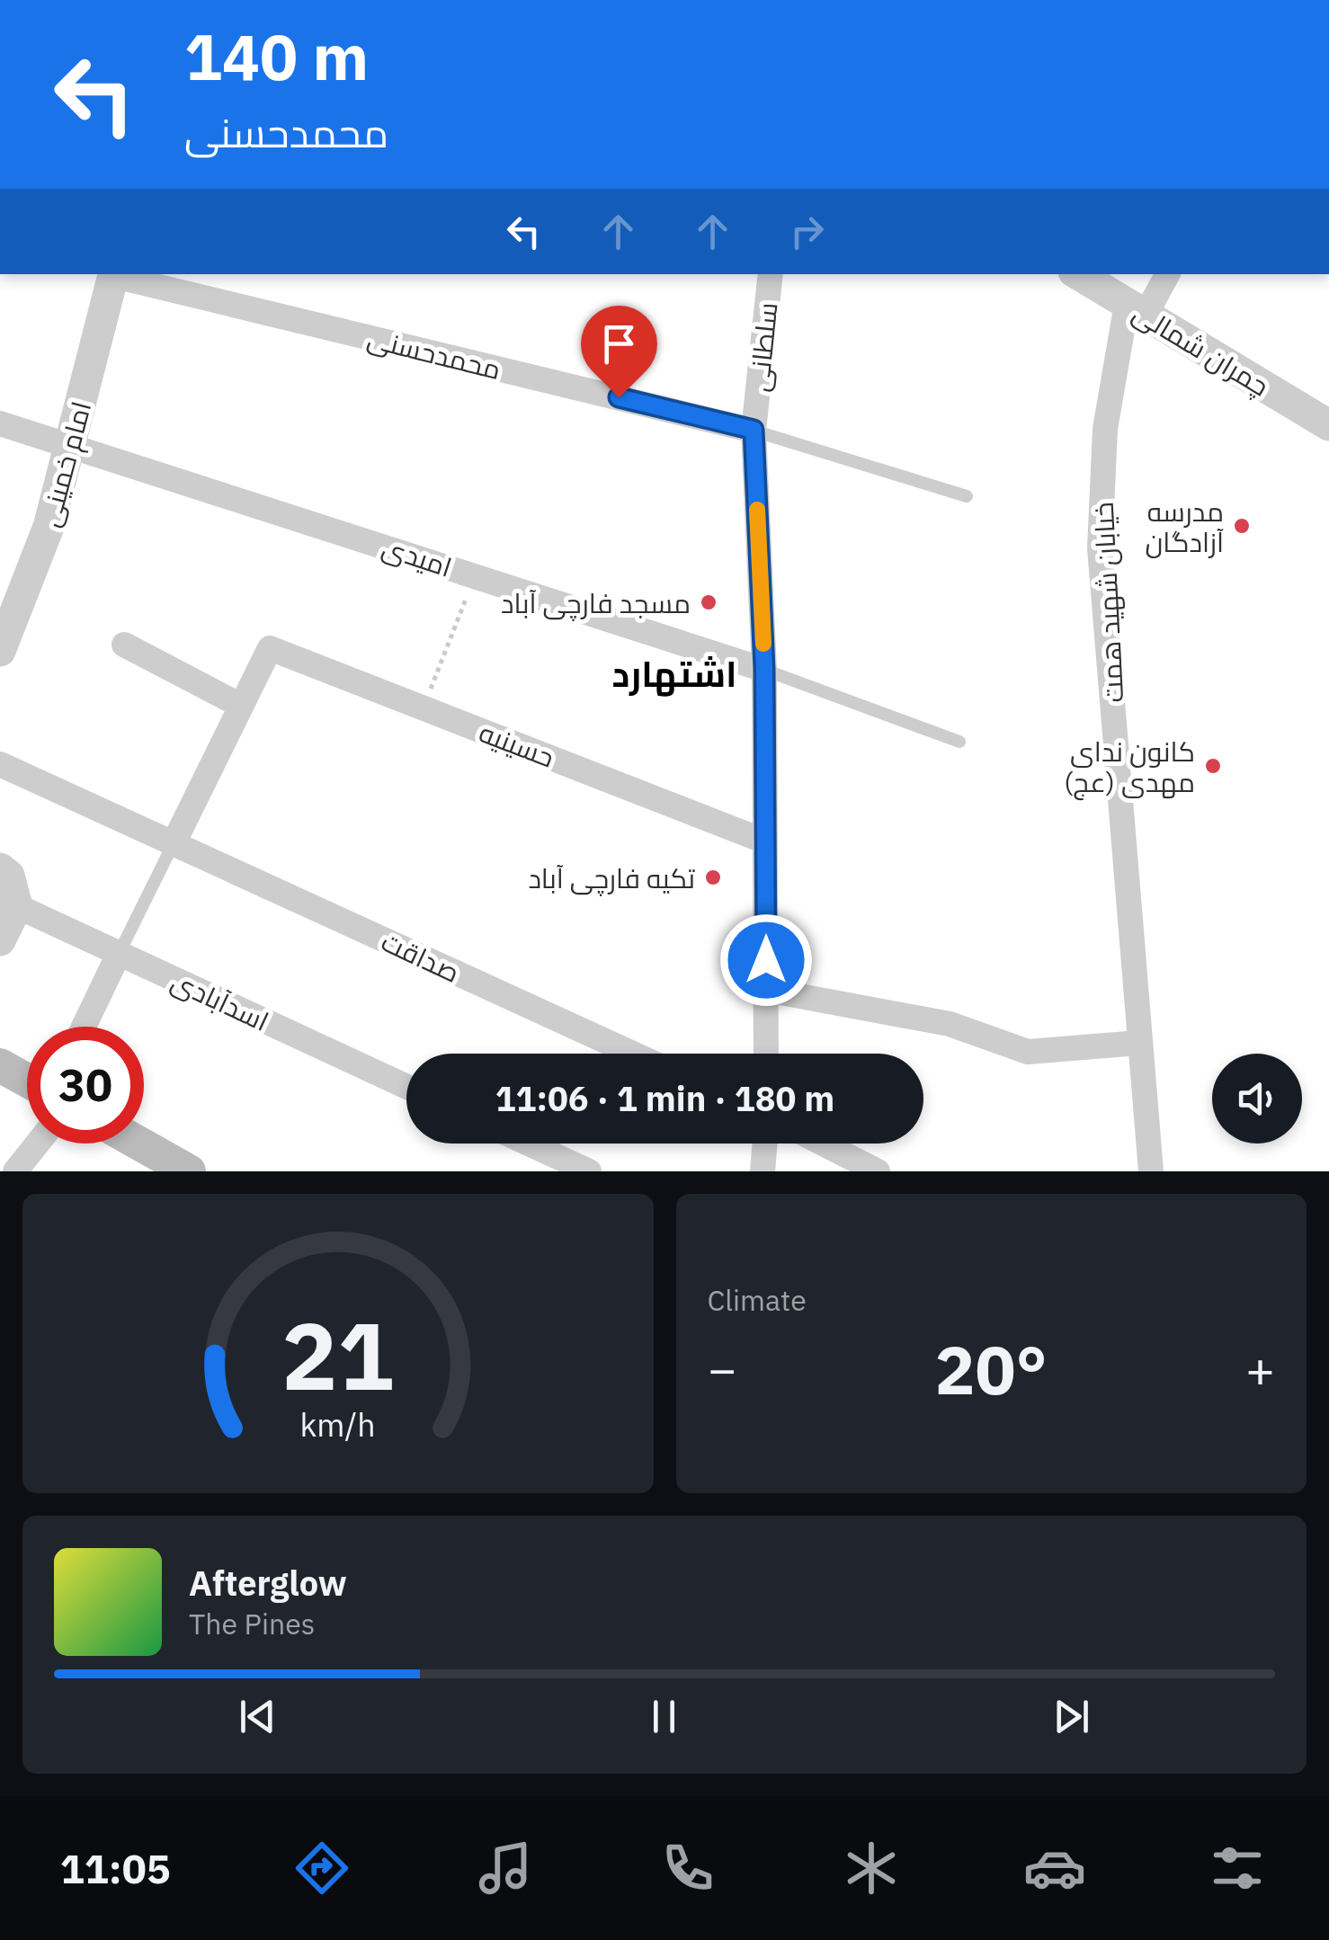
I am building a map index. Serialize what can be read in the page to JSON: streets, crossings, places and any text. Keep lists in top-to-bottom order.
{
  "streets": {
    "street": [
      "سلطانی",
      "چمران شمالی",
      "محمدحسنی",
      "امام خمینی",
      "امیدی",
      "خیابان شهید همت",
      "حسینیه",
      "صداقت",
      "اسدآبادی"
    ]
  },
  "crossings": [
    ["سلطانی", "محمدحسنی"],
    ["سلطانی", "امیدی"],
    ["سلطانی", "حسینیه"],
    ["چمران شمالی", "خیابان شهید همت"],
    ["محمدحسنی", "امام خمینی"],
    ["امام خمینی", "امیدی"]
  ],
  "districts": ["اشتهارد"],
  "places": [
    "مدرسه آزادگان",
    "مسجد فارچی آباد",
    "کانون ندای مهدی (عج)",
    "تکیه فارچی آباد"
  ],
  "page": {
    "turn": ["140 m", "محمدحسنی"],
    "limit": "30",
    "trip": "11:06 · 1 min · 180 m",
    "tile": "Climate",
    "heat": ["−", "20°", "+"],
    "song": ["Afterglow", "The Pines"],
    "tabs": "11:05",
    "gauge": ["21", "km/h"]
  }
}
